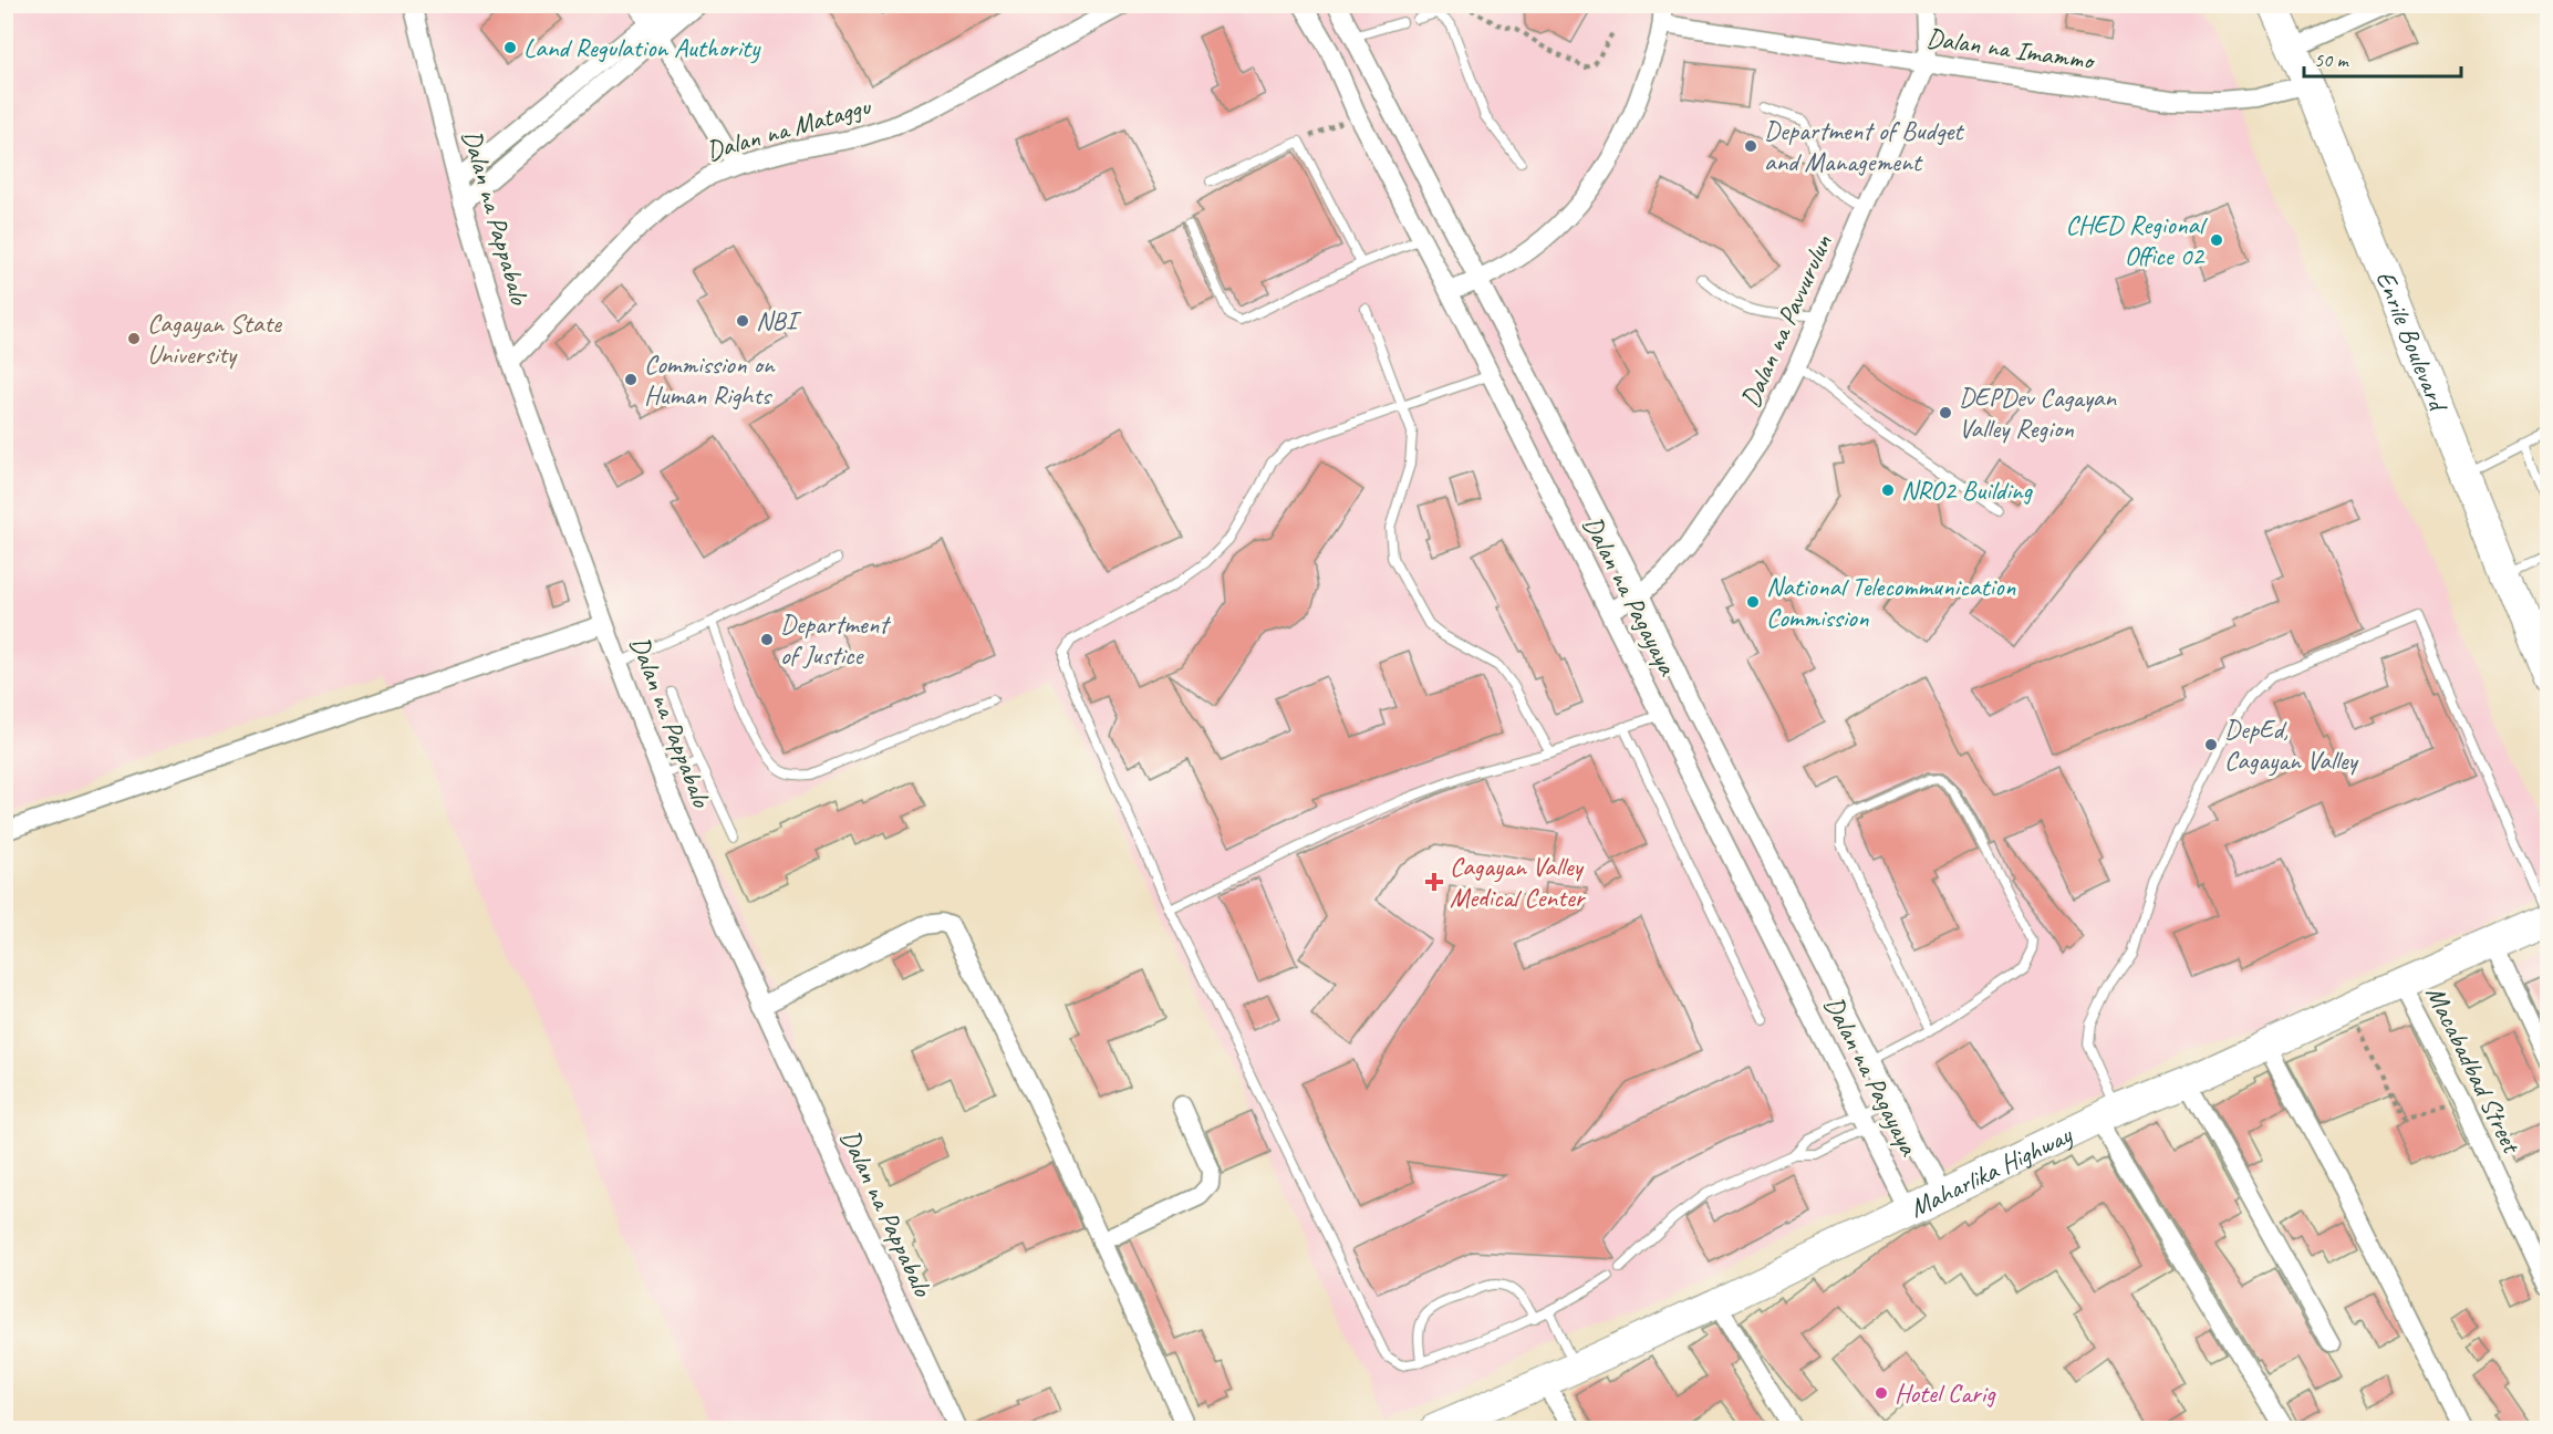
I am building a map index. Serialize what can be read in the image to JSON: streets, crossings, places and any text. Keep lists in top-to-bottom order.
{
  "streets": {
    "highway": ["Enrile Boulevard", "Maharlika Highway"],
    "street": [
      "Dalan na Imammo",
      "Dalan na Mataggu",
      "Dalan na Pappabalo",
      "Dalan na Pavvurulun",
      "Dalan na Pagayaya",
      "Macabadbad Street"
    ]
  },
  "crossings": [
    ["Dalan na Imammo", "Dalan na Pavvurulun"],
    ["Dalan na Imammo", "Enrile Boulevard"],
    ["Dalan na Mataggu", "Dalan na Pappabalo"],
    ["Dalan na Pavvurulun", "Dalan na Pagayaya"],
    ["Dalan na Pagayaya", "Maharlika Highway"],
    ["Macabadbad Street", "Maharlika Highway"]
  ],
  "places": {
    "other": [
      "Land Regulation Authority",
      "Department of Budget and Management",
      "CHED Regional Office 02",
      "NBI",
      "Cagayan State University",
      "Commission on Human Rights",
      "DEPDev Cagayan Valley Region",
      "NRO2 Building",
      "National Telecommunication Commission",
      "Department of Justice",
      "DepEd, Cagayan Valley",
      "Hotel Carig"
    ],
    "health": ["Cagayan Valley Medical Center"]
  },
  "scale_bar": "50 m"
}
